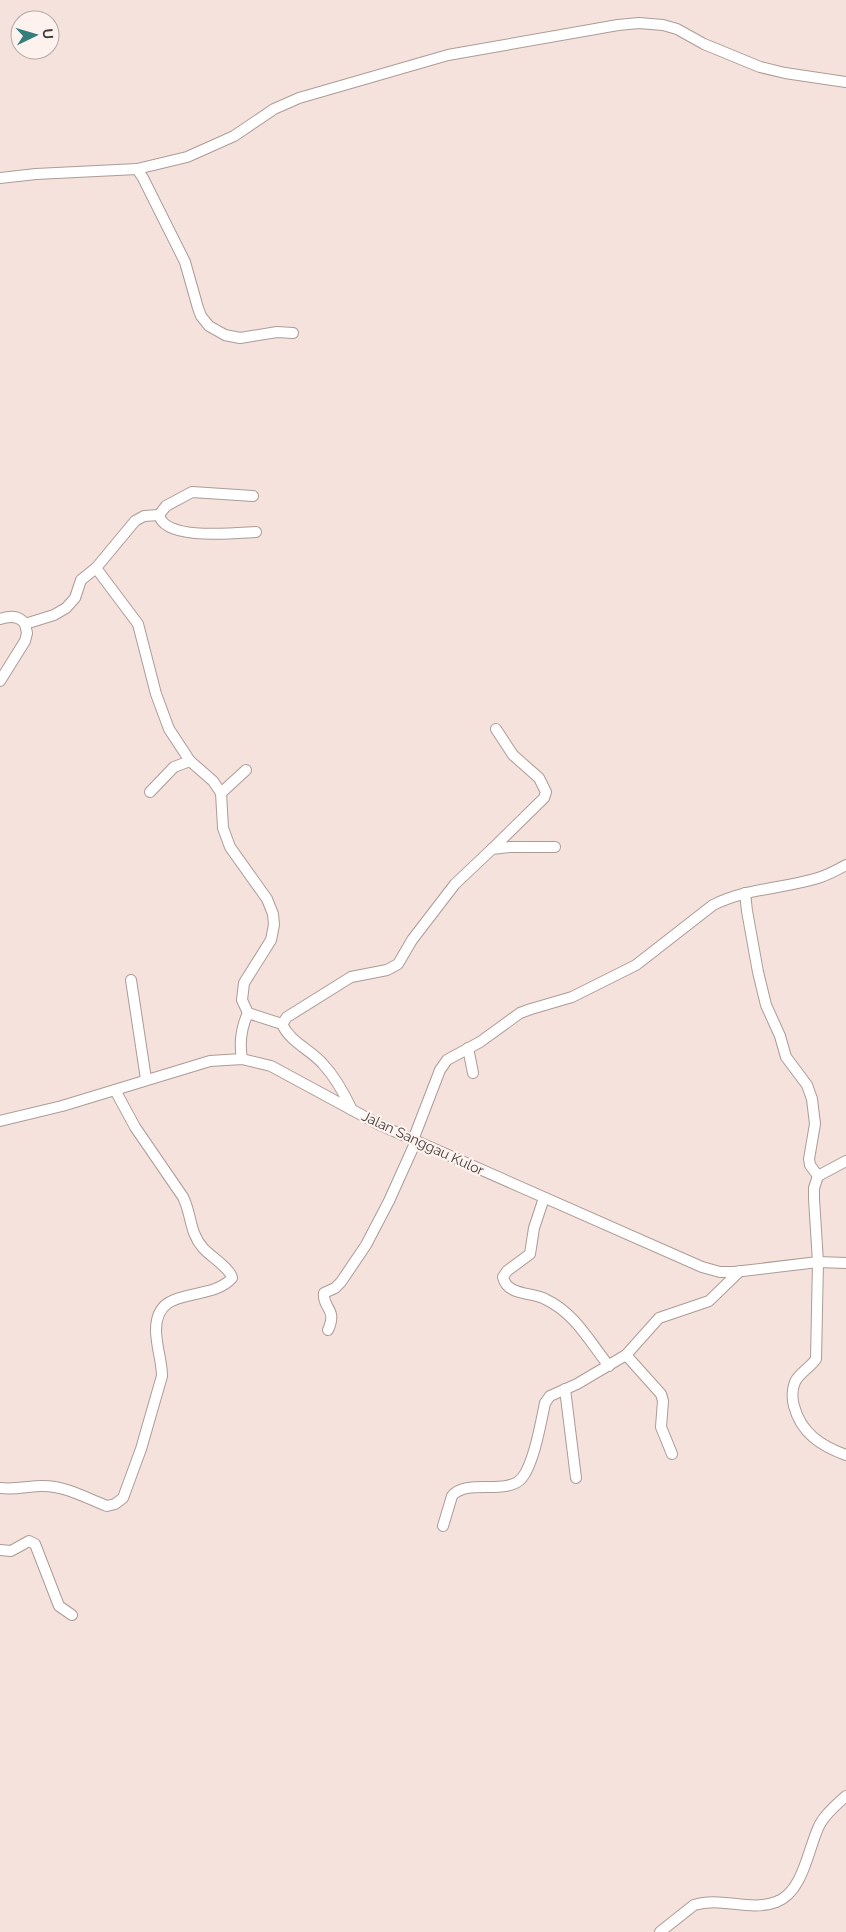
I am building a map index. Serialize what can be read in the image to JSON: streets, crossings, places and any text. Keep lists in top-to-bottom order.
{
  "streets": {
    "street": ["Jalan Sanggau Kulor"]
  },
  "north": "right"
}
